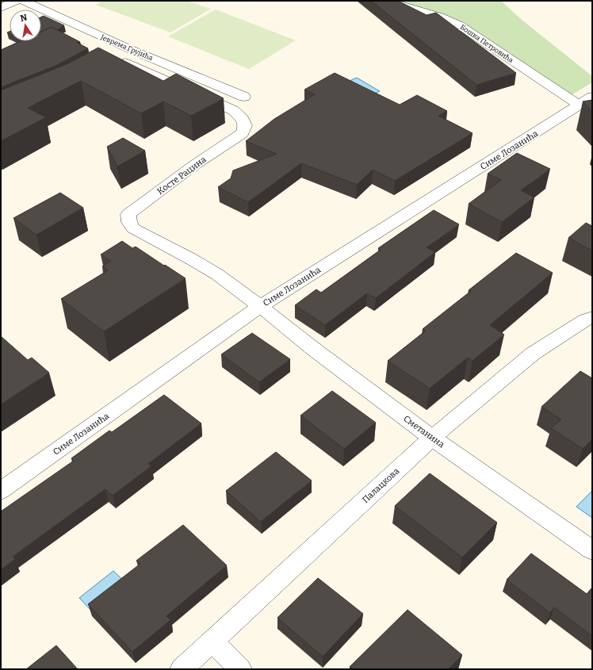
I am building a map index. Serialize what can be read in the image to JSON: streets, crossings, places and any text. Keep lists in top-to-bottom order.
{
  "streets": {
    "street": [
      "Бошка Петровића",
      "Јеврема Грујића",
      "Симе Лозанића",
      "Косте Рацина",
      "Сметанина",
      "Палацкова"
    ]
  },
  "crossings": [
    ["Бошка Петровића", "Симе Лозанића"],
    ["Јеврема Грујића", "Косте Рацина"],
    ["Симе Лозанића", "Косте Рацина"],
    ["Симе Лозанића", "Сметанина"],
    ["Косте Рацина", "Сметанина"],
    ["Сметанина", "Палацкова"]
  ],
  "north": "top"
}
